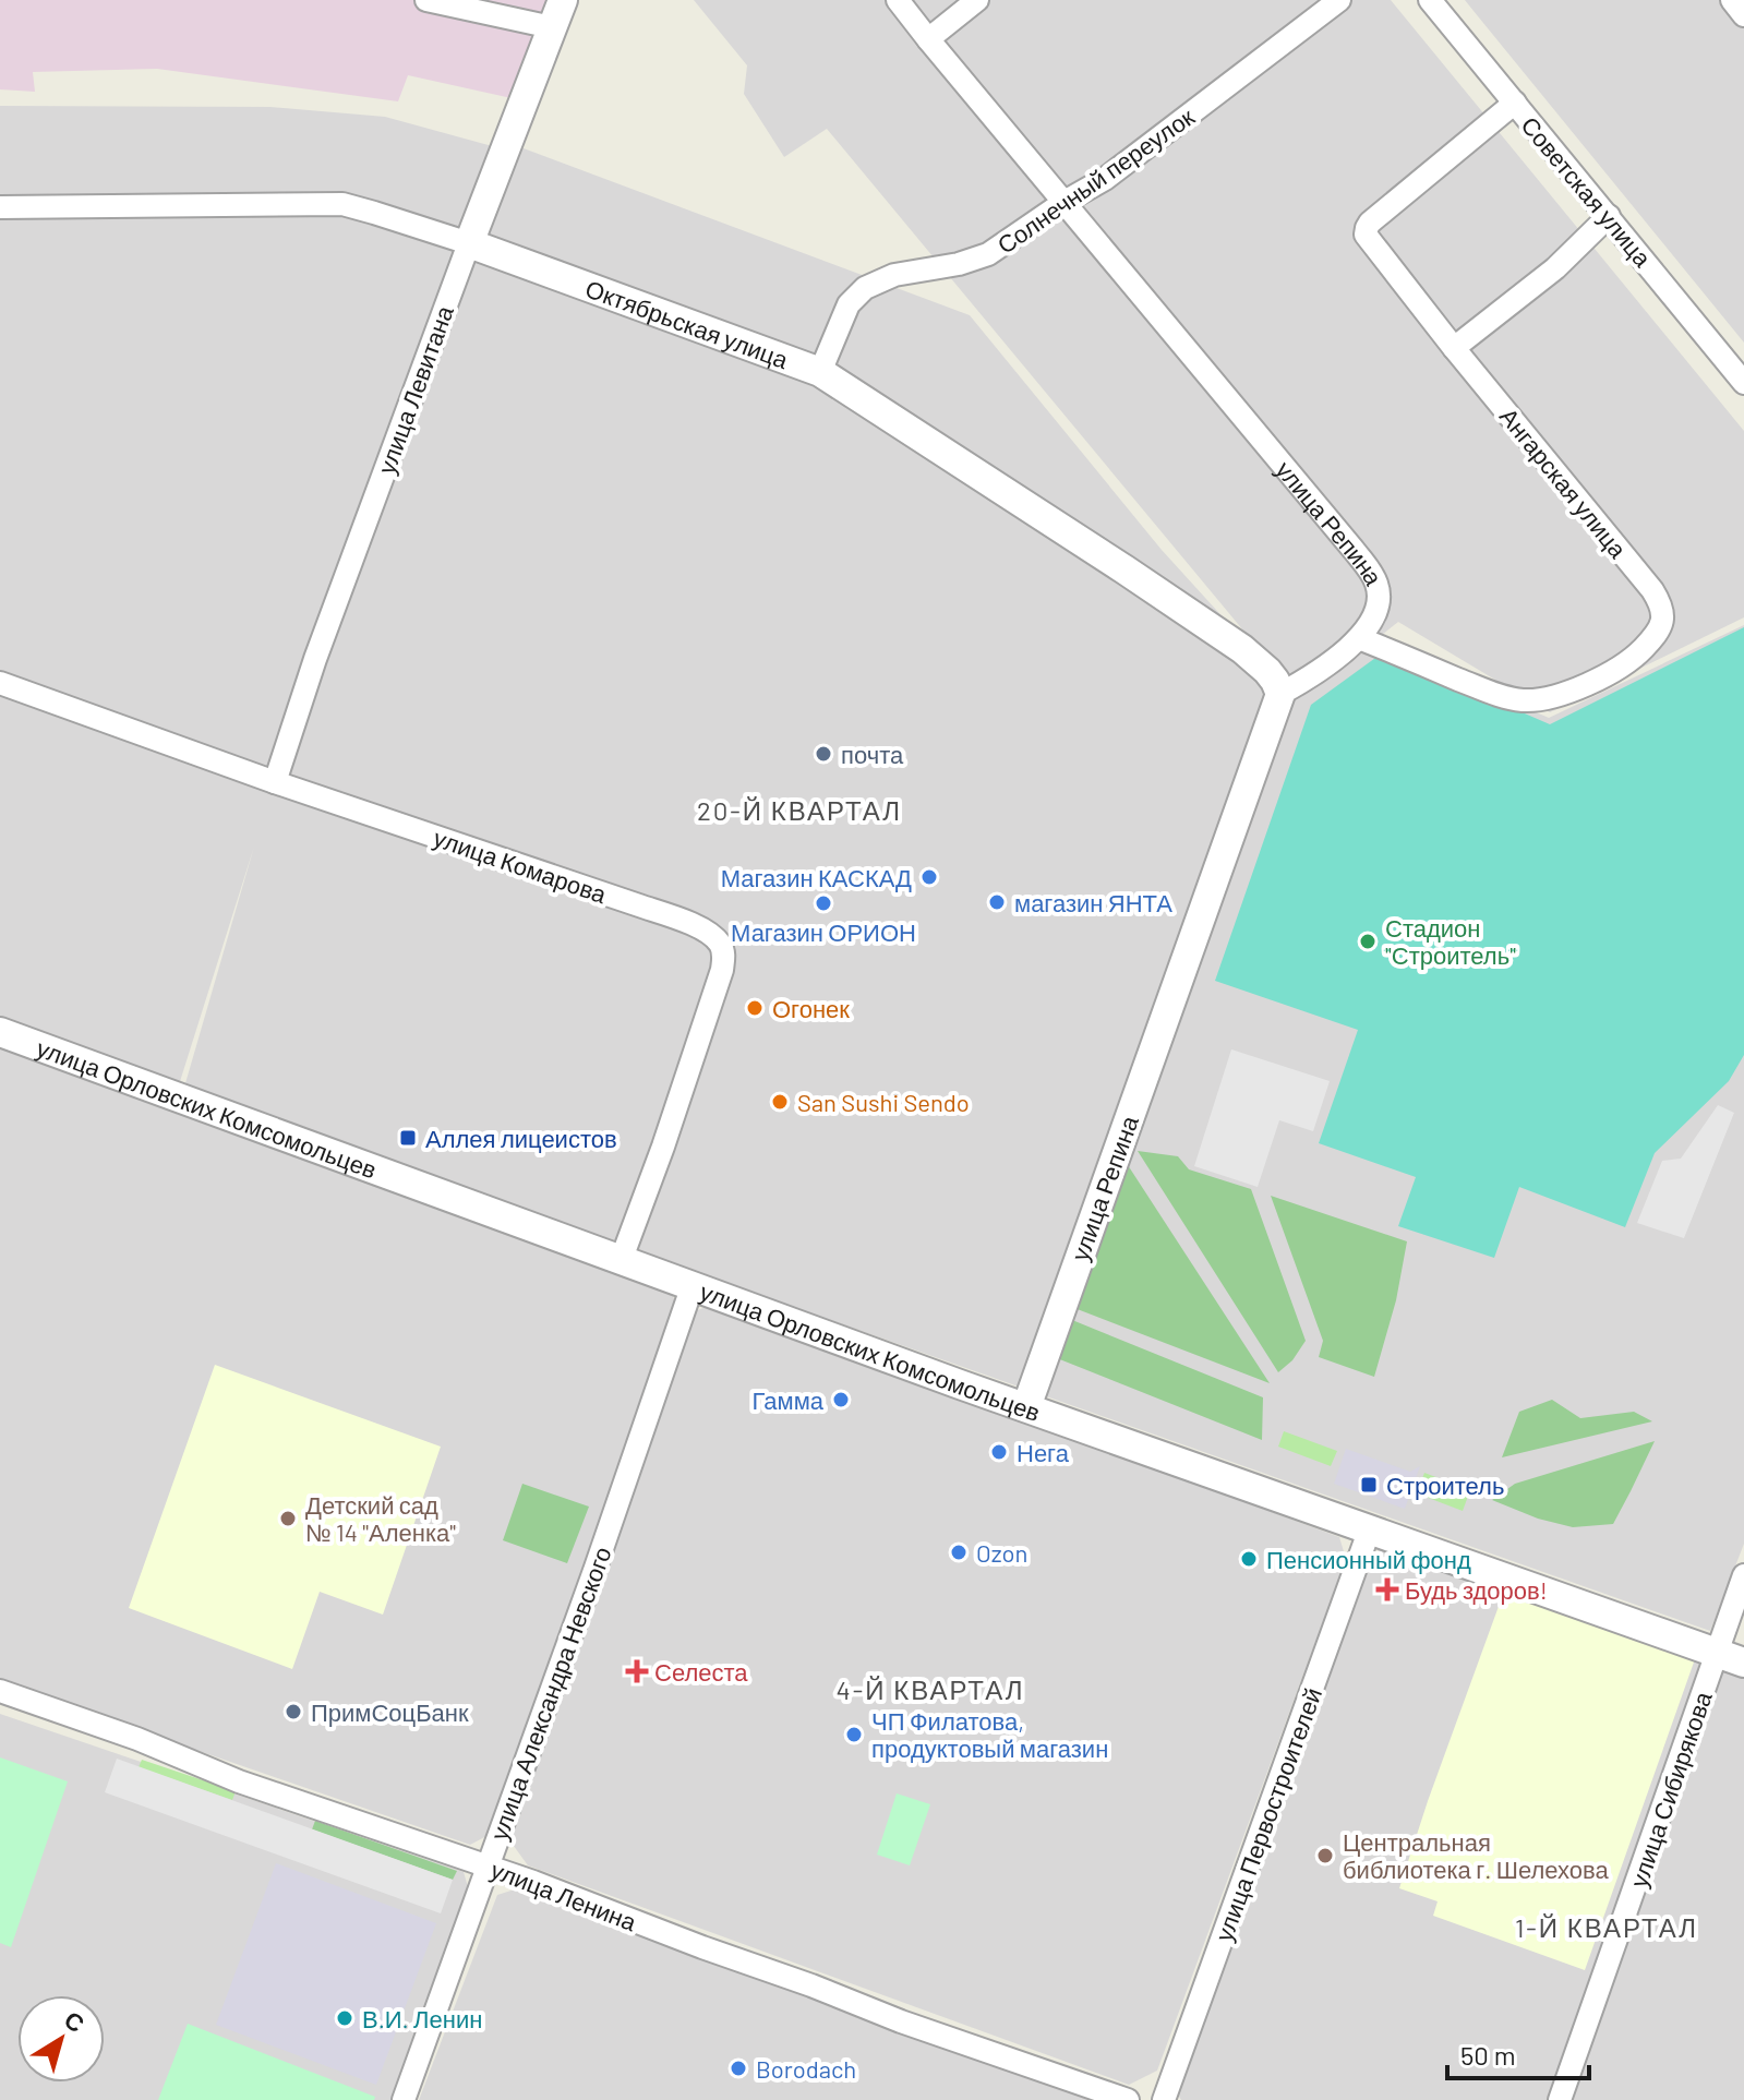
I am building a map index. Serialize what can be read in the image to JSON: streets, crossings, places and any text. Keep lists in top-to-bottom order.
{
  "streets": {
    "street": [
      "Солнечный переулок",
      "Советская улица",
      "Октябрьская улица",
      "улица Левитана",
      "Ангарская улица",
      "улица Репина",
      "улица Комарова",
      "улица Орловских Комсомольцев",
      "улица Александра Невского",
      "улица Сибирякова",
      "улица Первостроителей",
      "улица Ленина"
    ]
  },
  "crossings": [
    ["Солнечный переулок", "Октябрьская улица"],
    ["Солнечный переулок", "улица Репина"],
    ["Советская улица", "Ангарская улица"],
    ["Октябрьская улица", "улица Левитана"],
    ["Октябрьская улица", "улица Репина"],
    ["улица Левитана", "улица Комарова"],
    ["Ангарская улица", "улица Репина"],
    ["улица Репина", "улица Орловских Комсомольцев"],
    ["улица Комарова", "улица Орловских Комсомольцев"],
    ["улица Орловских Комсомольцев", "улица Александра Невского"],
    ["улица Орловских Комсомольцев", "улица Сибирякова"],
    ["улица Орловских Комсомольцев", "улица Первостроителей"],
    ["улица Александра Невского", "улица Ленина"]
  ],
  "districts": ["20-Й КВАРТАЛ", "4-Й КВАРТАЛ", "1-Й КВАРТАЛ"],
  "places": {
    "other": [
      "почта",
      "Магазин КАСКАД",
      "магазин ЯНТА",
      "Магазин ОРИОН",
      "Стадион \"Строитель\"",
      "Огонек",
      "San Sushi Sendo",
      "Гамма",
      "Нега",
      "Детский сад № 14 \"Аленка\"",
      "Ozon",
      "Пенсионный фонд",
      "ПримСоцБанк",
      "ЧП Филатова, продуктовый магазин",
      "Центральная библиотека г. Шелехова",
      "В.И. Ленин",
      "Borodach"
    ],
    "transit": ["Аллея лицеистов", "Строитель"],
    "health": ["Будь здоров!", "Селеста"]
  },
  "scale_bar": "50 m",
  "north": "top right"
}
